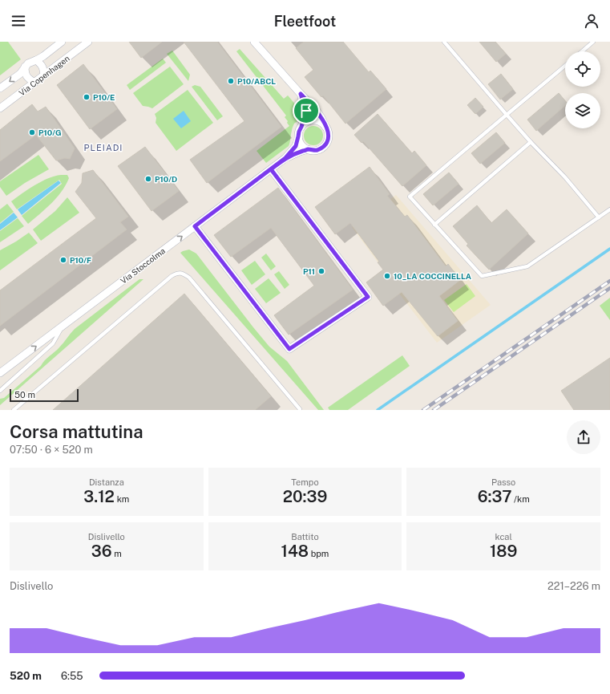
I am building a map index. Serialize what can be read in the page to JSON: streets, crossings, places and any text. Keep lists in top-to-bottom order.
{
  "streets": {
    "street": ["Via Copenhagen", "Via Stoccolma"]
  },
  "one_way": ["Via Stoccolma"],
  "districts": ["PLEIADI"],
  "places": [
    "P10/ABCL",
    "P10/E",
    "P10/G",
    "P10/D",
    "P10/F",
    "P11",
    "10_LA COCCINELLA"
  ],
  "scale_bar": "50 m",
  "page": {
    "header": "Fleetfoot",
    "scale": "50 m",
    "heading": ["Corsa mattutina", "07:50 · 6 × 520 m"],
    "stats": [
      ["Distanza", "3.12 km"],
      ["Tempo", "20:39"],
      ["Passo", "6:37 /km"],
      ["Dislivello", "36 m"],
      ["Battito", "148 bpm"],
      ["kcal", "189"]
    ],
    "chart": ["Dislivello", "221–226 m"],
    "list": [
      {
        "name": "520 m",
        "note": "6:55"
      }
    ]
  }
}
